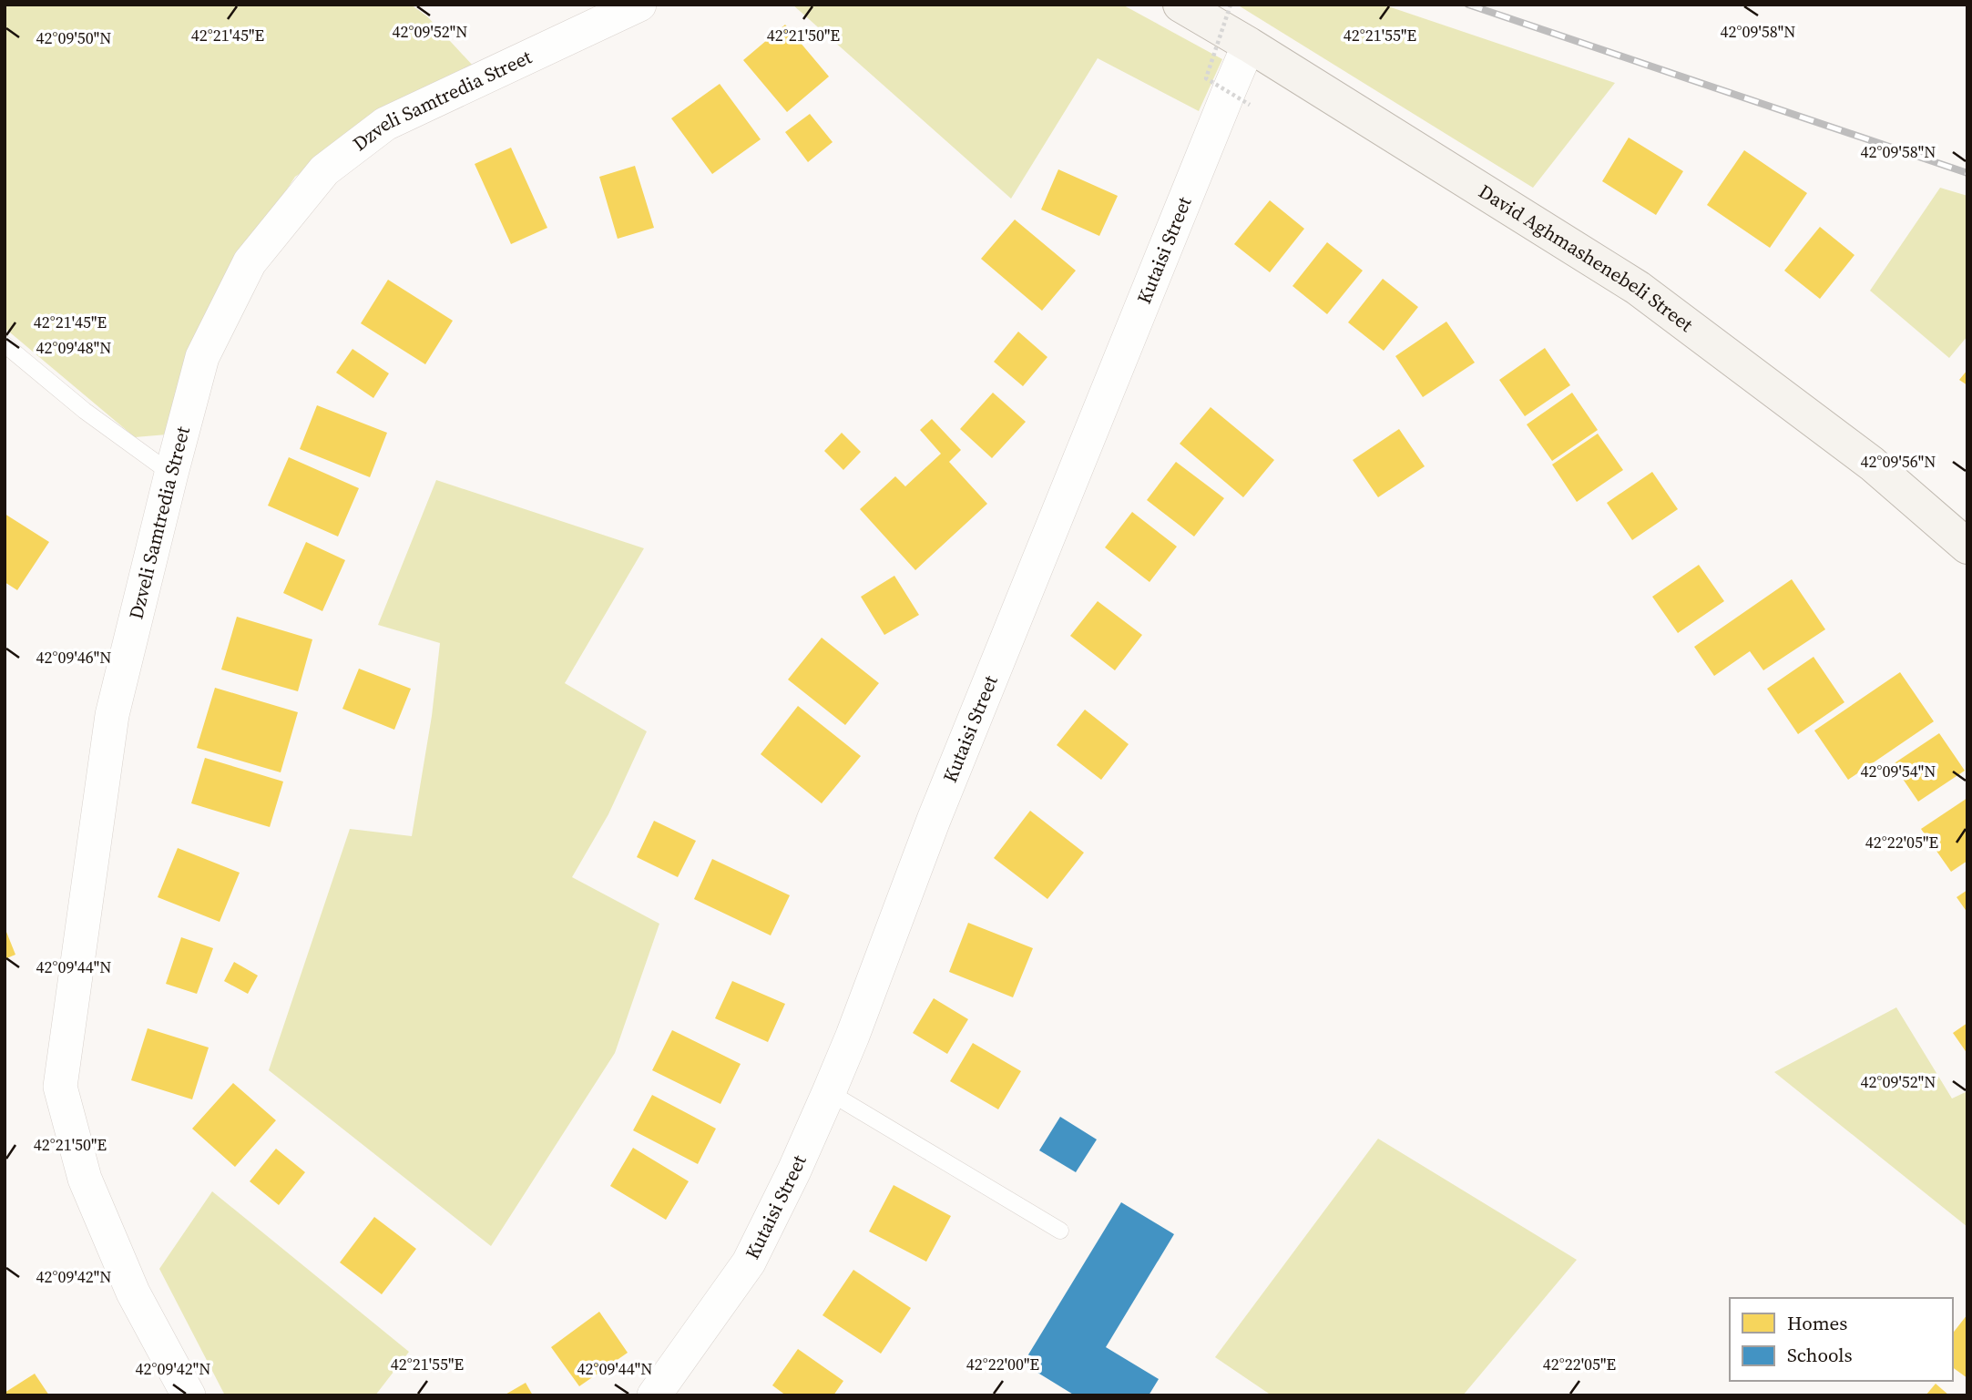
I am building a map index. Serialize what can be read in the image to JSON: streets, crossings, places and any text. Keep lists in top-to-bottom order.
{
  "streets": {
    "main road": ["David Aghmashenebeli Street"],
    "street": ["Dzveli Samtredia Street", "Kutaisi Street"]
  },
  "crossings": [
    ["Kutaisi Street", "David Aghmashenebeli Street"]
  ],
  "legend": ["Homes", "Schools"],
  "coordinates": [
    "42°09'52\"N",
    "42°09'58\"N",
    "42°21'45\"E",
    "42°21'50\"E",
    "42°21'55\"E",
    "42°09'50\"N",
    "42°09'48\"N",
    "42°09'56\"N",
    "42°09'46\"N",
    "42°09'54\"N",
    "42°22'05\"E",
    "42°09'44\"N",
    "42°09'42\"N",
    "42°22'00\"E"
  ]
}
